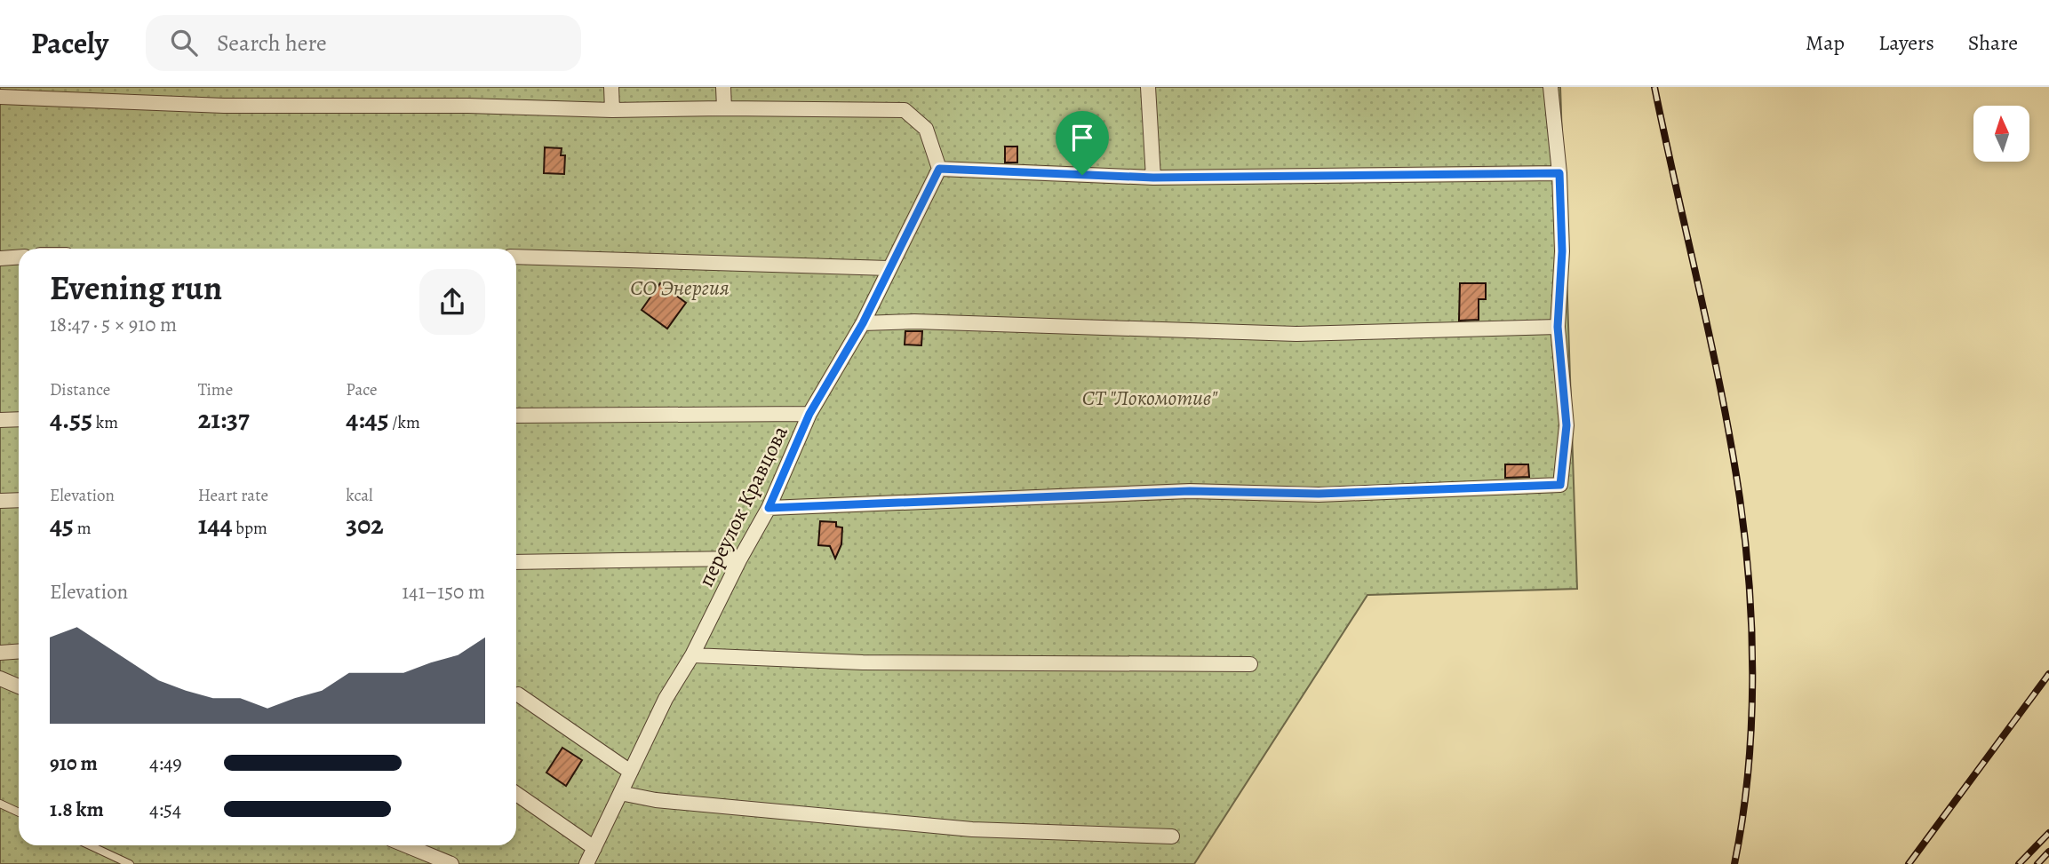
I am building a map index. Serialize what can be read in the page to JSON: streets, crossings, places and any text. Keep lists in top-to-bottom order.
{
  "streets": {
    "street": ["переулок Кравцова"]
  },
  "parks": ["СО Энергия", "СТ \"Локомотив\""],
  "north": "top",
  "page": {
    "header": "Pacely",
    "search": "Search here",
    "nav": ["Map", "Layers", "Share"],
    "heading": ["Evening run", "18:47 · 5 × 910 m"],
    "stats": [
      ["Distance", "4.55 km"],
      ["Time", "21:37"],
      ["Pace", "4:45 /km"],
      ["Elevation", "45 m"],
      ["Heart rate", "144 bpm"],
      ["kcal", "302"]
    ],
    "chart": ["Elevation", "141–150 m"],
    "list": [
      {
        "name": "910 m",
        "note": "4:49"
      },
      {
        "name": "1.8 km",
        "note": "4:54"
      }
    ]
  }
}
